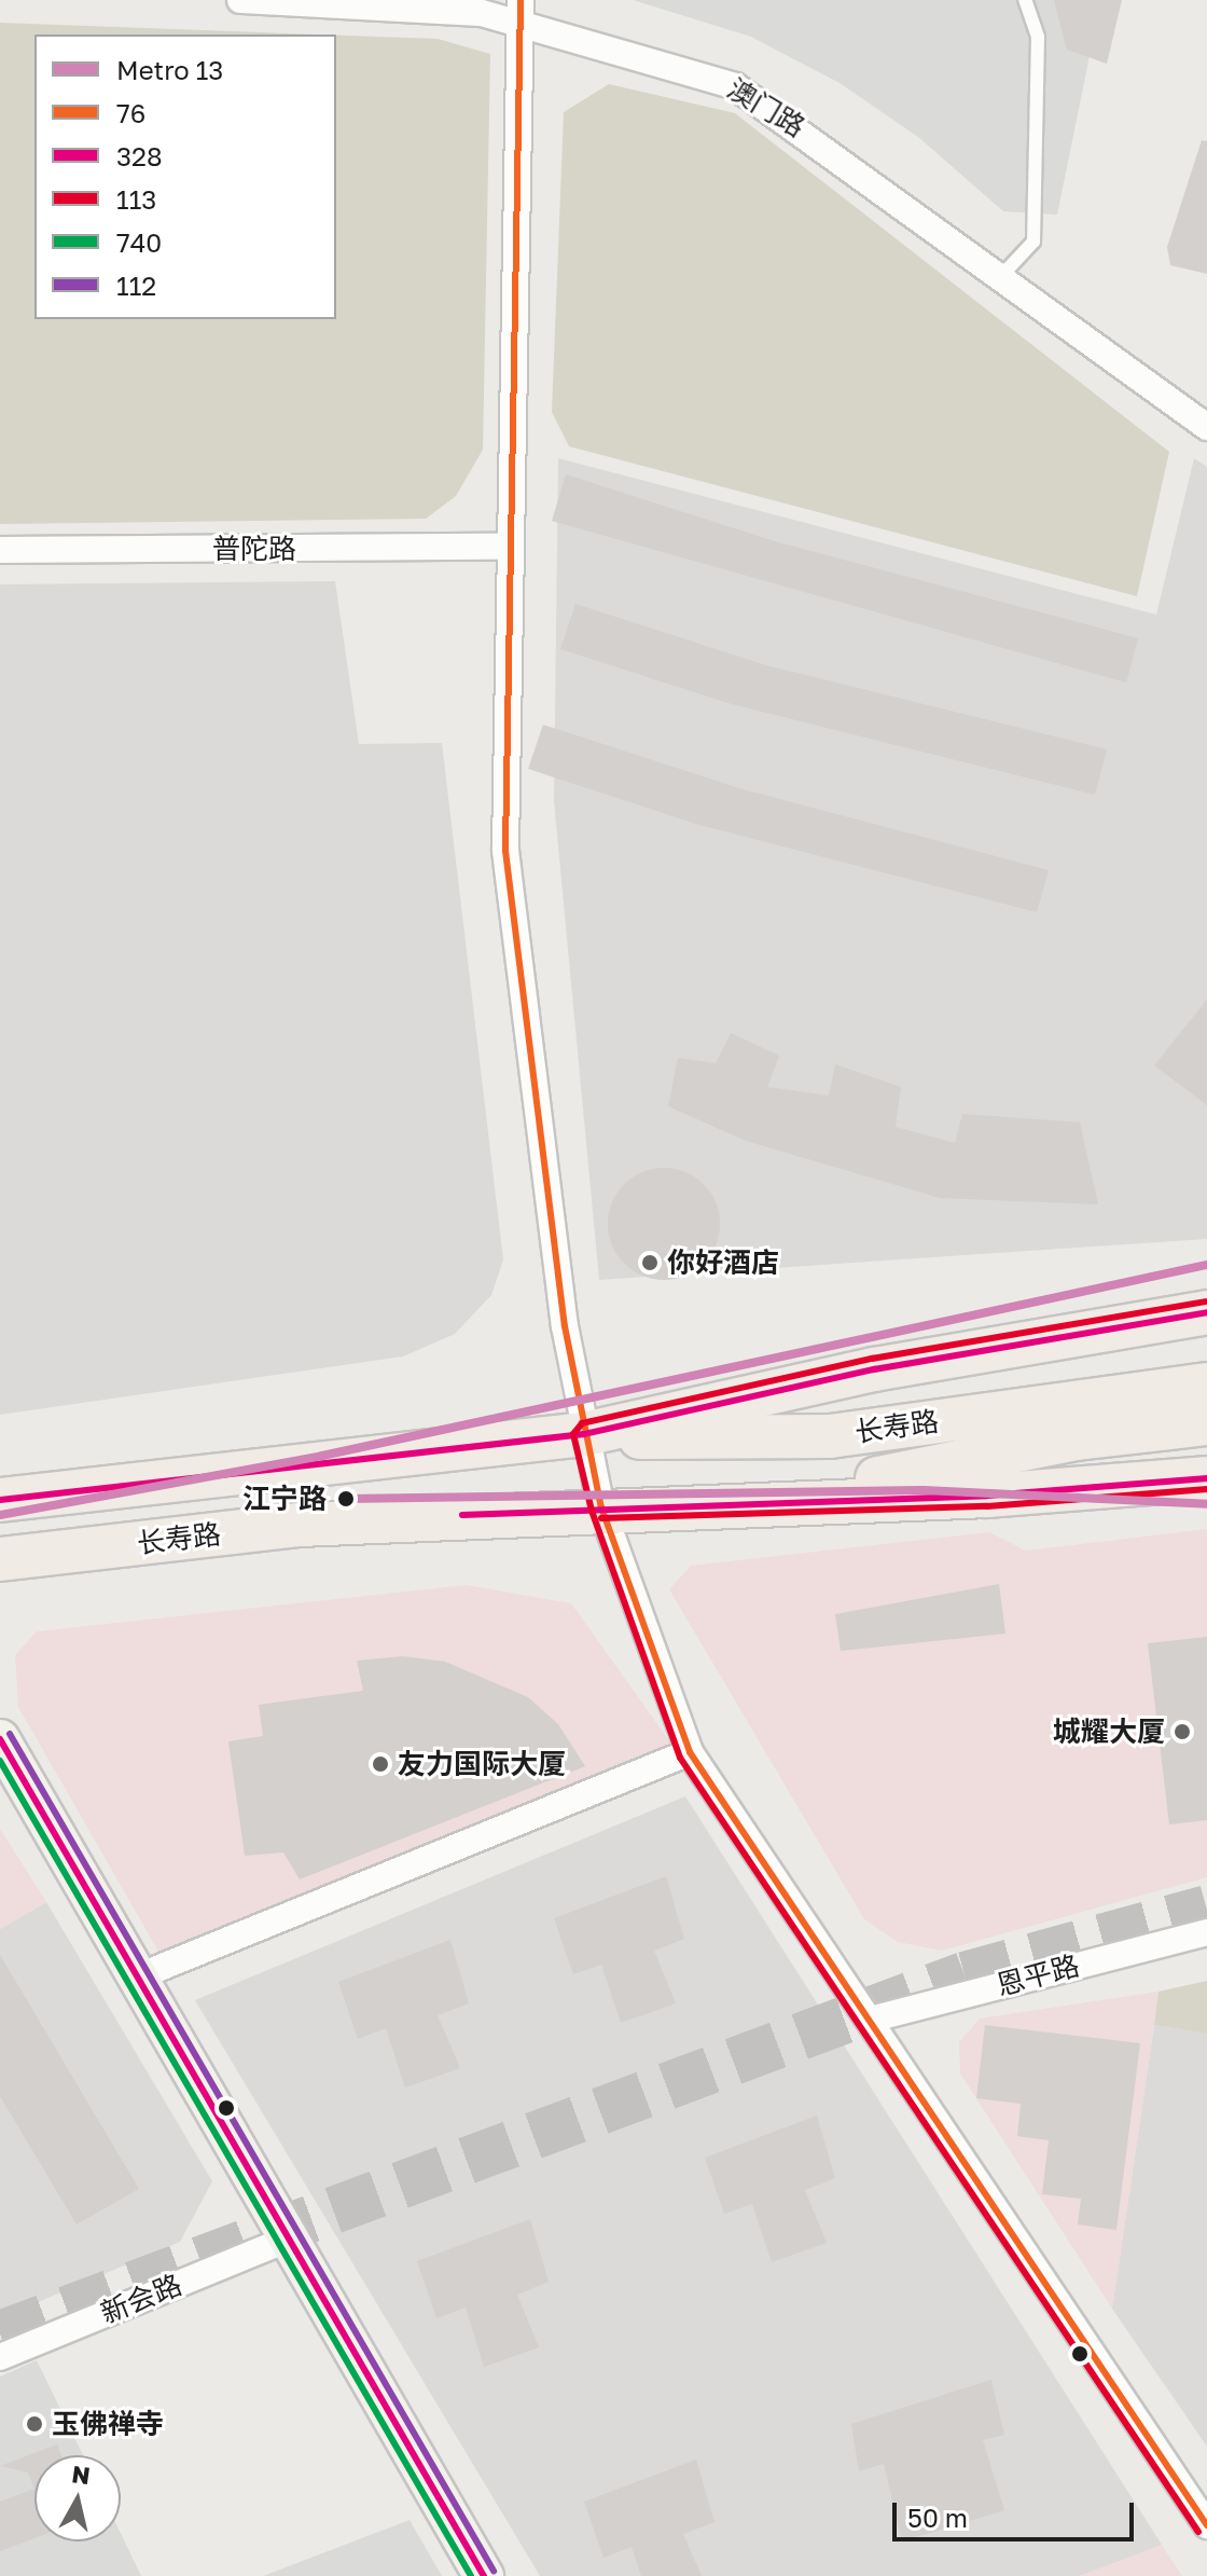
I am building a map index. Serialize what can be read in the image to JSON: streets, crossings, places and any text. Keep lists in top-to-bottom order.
{
  "streets": {
    "main road": ["长寿路"],
    "street": [
      "澳门路",
      "普陀路",
      "恩平路",
      "新会路"
    ]
  },
  "places": [
    "你好酒店",
    "江宁路",
    "城耀大厦",
    "友力国际大厦",
    "玉佛禅寺"
  ],
  "lines": [
    "transit line 76",
    "metro line 13",
    "transit line 113",
    "transit line 328",
    "transit line 112",
    "transit line 740"
  ],
  "legend": [
    "Metro 13",
    "76",
    "328",
    "113",
    "740",
    "112"
  ],
  "scale_bar": "50 m",
  "north": "top"
}
